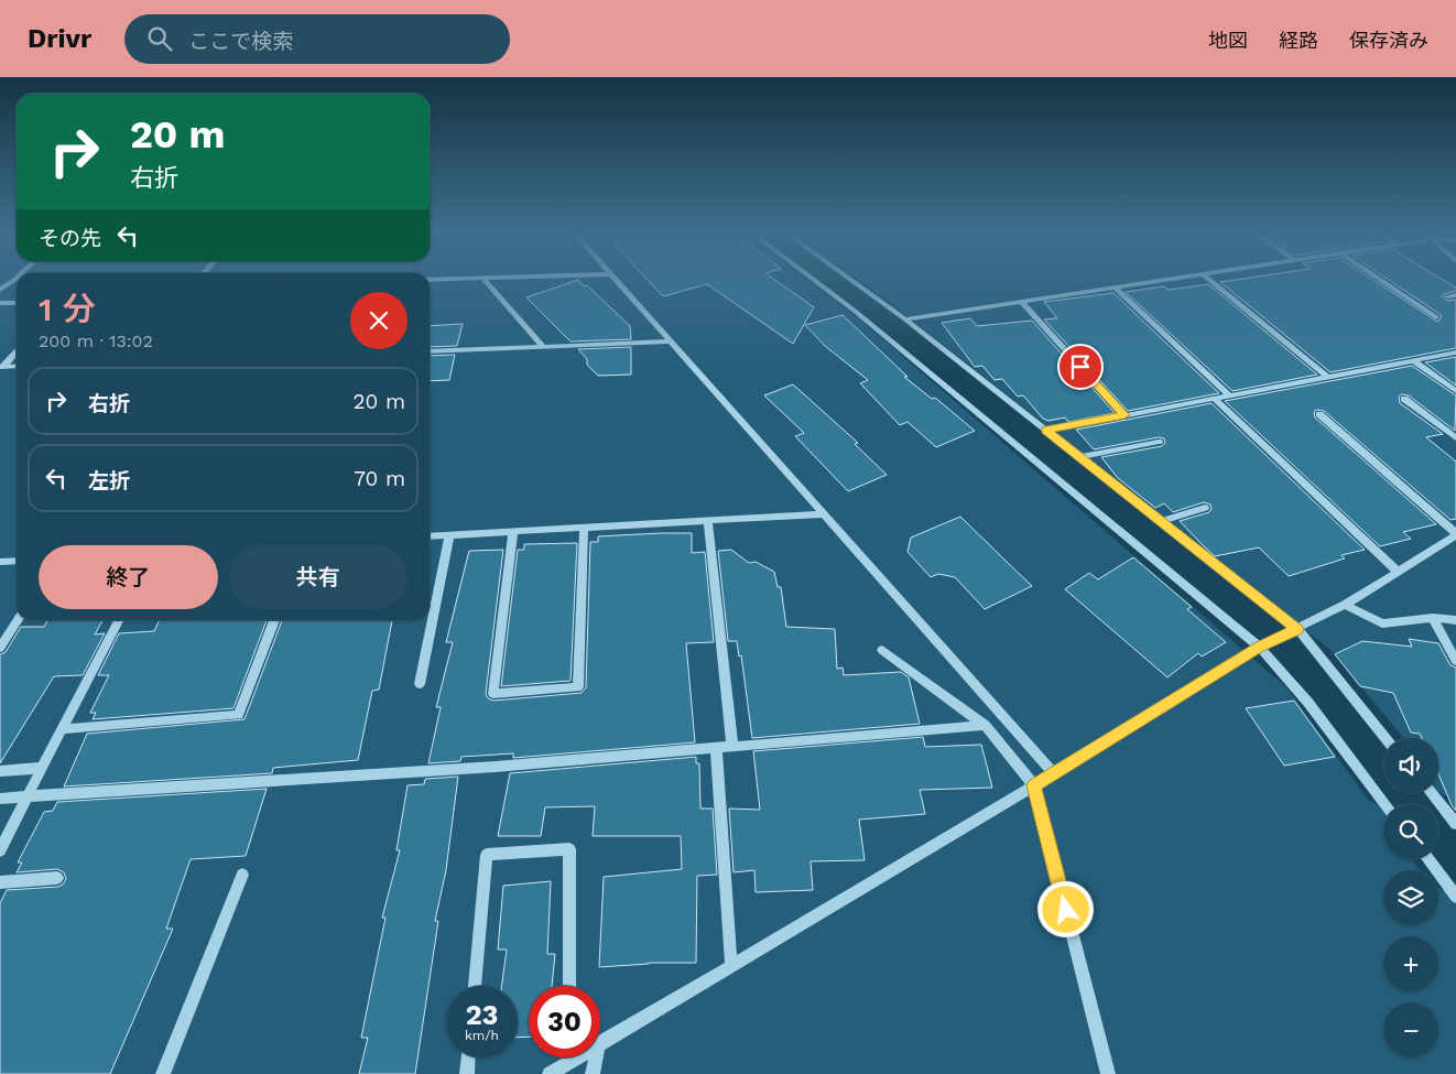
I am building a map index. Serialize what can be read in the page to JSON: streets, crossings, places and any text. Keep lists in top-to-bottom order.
{
  "page": {
    "header": "Drivr",
    "search": "ここで検索",
    "nav": ["地図", "経路", "保存済み"],
    "turn": ["20 m", "右折"],
    "then": "その先",
    "heading": ["1 分", "200 m · 13:02"],
    "list": [
      {
        "name": "右折",
        "value": "20 m"
      },
      {
        "name": "左折",
        "value": "70 m"
      }
    ],
    "buttons": ["終了", "共有"],
    "map_buttons": ["+", "−"],
    "speed": "23 km/h",
    "limit": "30"
  }
}
